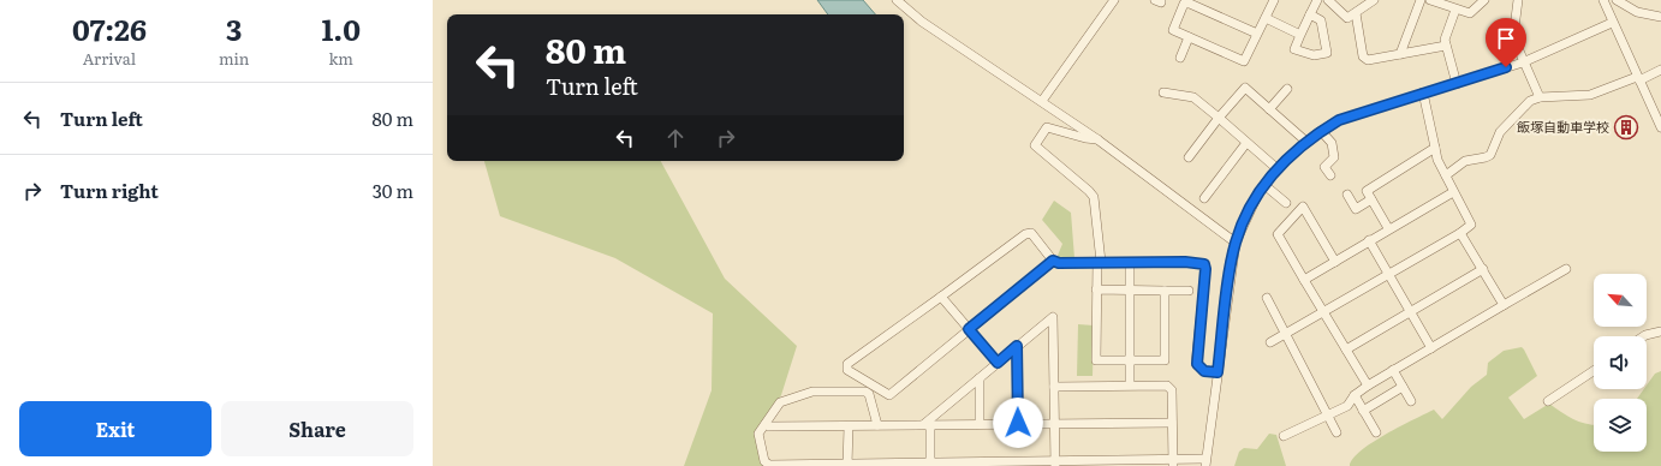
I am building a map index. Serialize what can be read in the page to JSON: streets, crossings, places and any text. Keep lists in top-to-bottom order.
{
  "places": {
    "building": ["飯塚自動車学校"]
  },
  "north": "top left",
  "page": {
    "eta": [
      "07:26",
      "Arrival",
      "3",
      "min",
      "1.0",
      "km"
    ],
    "turn": ["80 m", "Turn left"],
    "list": [
      {
        "name": "Turn left",
        "value": "80 m"
      },
      {
        "name": "Turn right",
        "value": "30 m"
      }
    ],
    "buttons": ["Exit", "Share"]
  }
}
